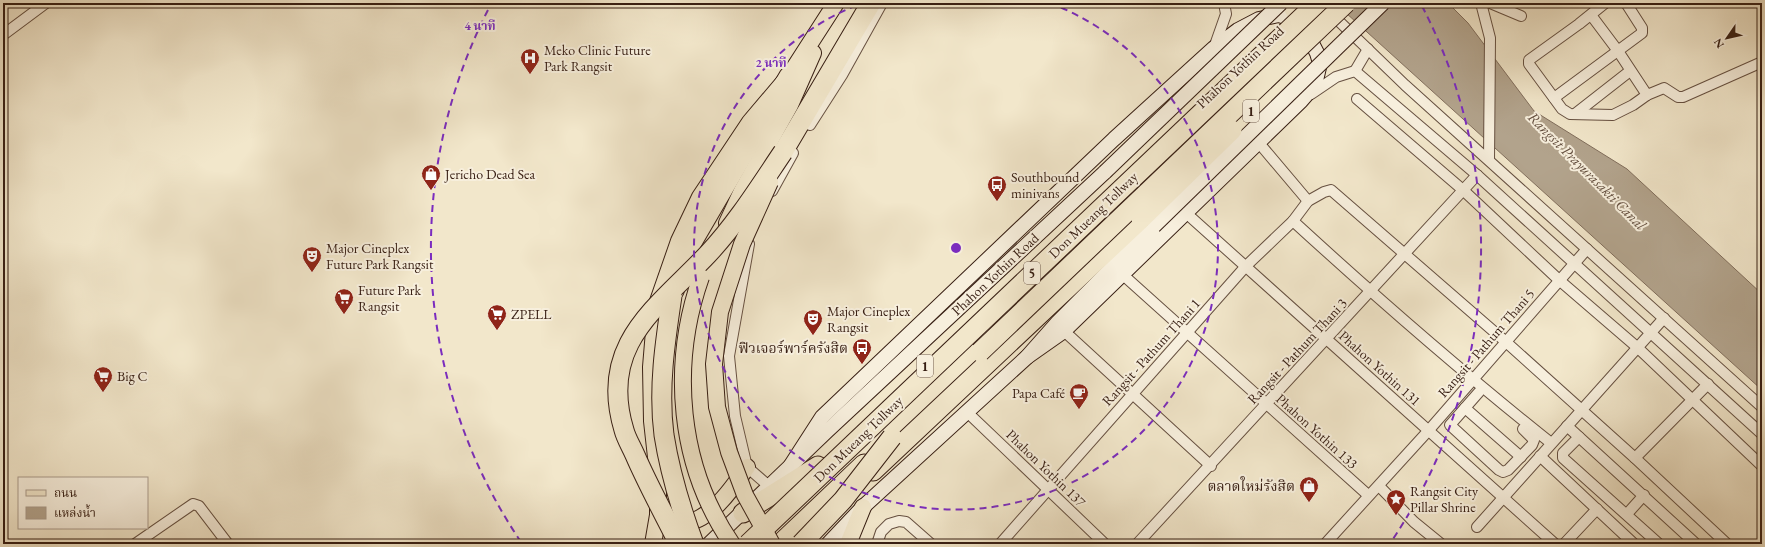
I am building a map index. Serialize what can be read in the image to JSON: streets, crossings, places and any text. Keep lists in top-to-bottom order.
{
  "streets": {
    "highway": [
      "Phahon Yothin Road",
      "1",
      "Don Mueang Tollway",
      "5"
    ],
    "street": [
      "Rangsit - Pathum Thani 5",
      "Rangsit - Pathum Thani 3",
      "Rangsit - Pathum Thani 1",
      "Phahon Yothin 131",
      "Phahon Yothin 133",
      "Phahon Yothin 137"
    ]
  },
  "crossings": [
    ["1", "Phahon Yothin 137"],
    ["Rangsit - Pathum Thani 5", "Phahon Yothin 131"],
    ["Rangsit - Pathum Thani 5", "Phahon Yothin 133"],
    ["Rangsit - Pathum Thani 3", "Rangsit - Pathum Thani 1"],
    ["Rangsit - Pathum Thani 3", "Phahon Yothin 131"],
    ["Rangsit - Pathum Thani 3", "Phahon Yothin 133"],
    ["Rangsit - Pathum Thani 1", "Phahon Yothin 131"],
    ["Rangsit - Pathum Thani 1", "Phahon Yothin 133"],
    ["Rangsit - Pathum Thani 1", "Phahon Yothin 137"]
  ],
  "water": ["Rangsit Prayurasakti Canal"],
  "places": {
    "hospital": ["Meko Clinic Future Park Rangsit"],
    "shop": ["Jericho Dead Sea", "ตลาดใหม่รังสิต"],
    "bus stop": ["Southbound minivans", "ฟิวเจอร์พาร์ครังสิต"],
    "theatre": ["Major Cineplex Future Park Rangsit", "Major Cineplex Rangsit"],
    "supermarket": ["Future Park Rangsit", "ZPELL", "Big C"],
    "cafe": ["Papa Café"],
    "place": ["Rangsit City Pillar Shrine"]
  },
  "legend": ["ถนน", "แหล่งน้ำ"],
  "north": "bottom left",
  "rings": ["4 นาที", "2 นาที"]
}
